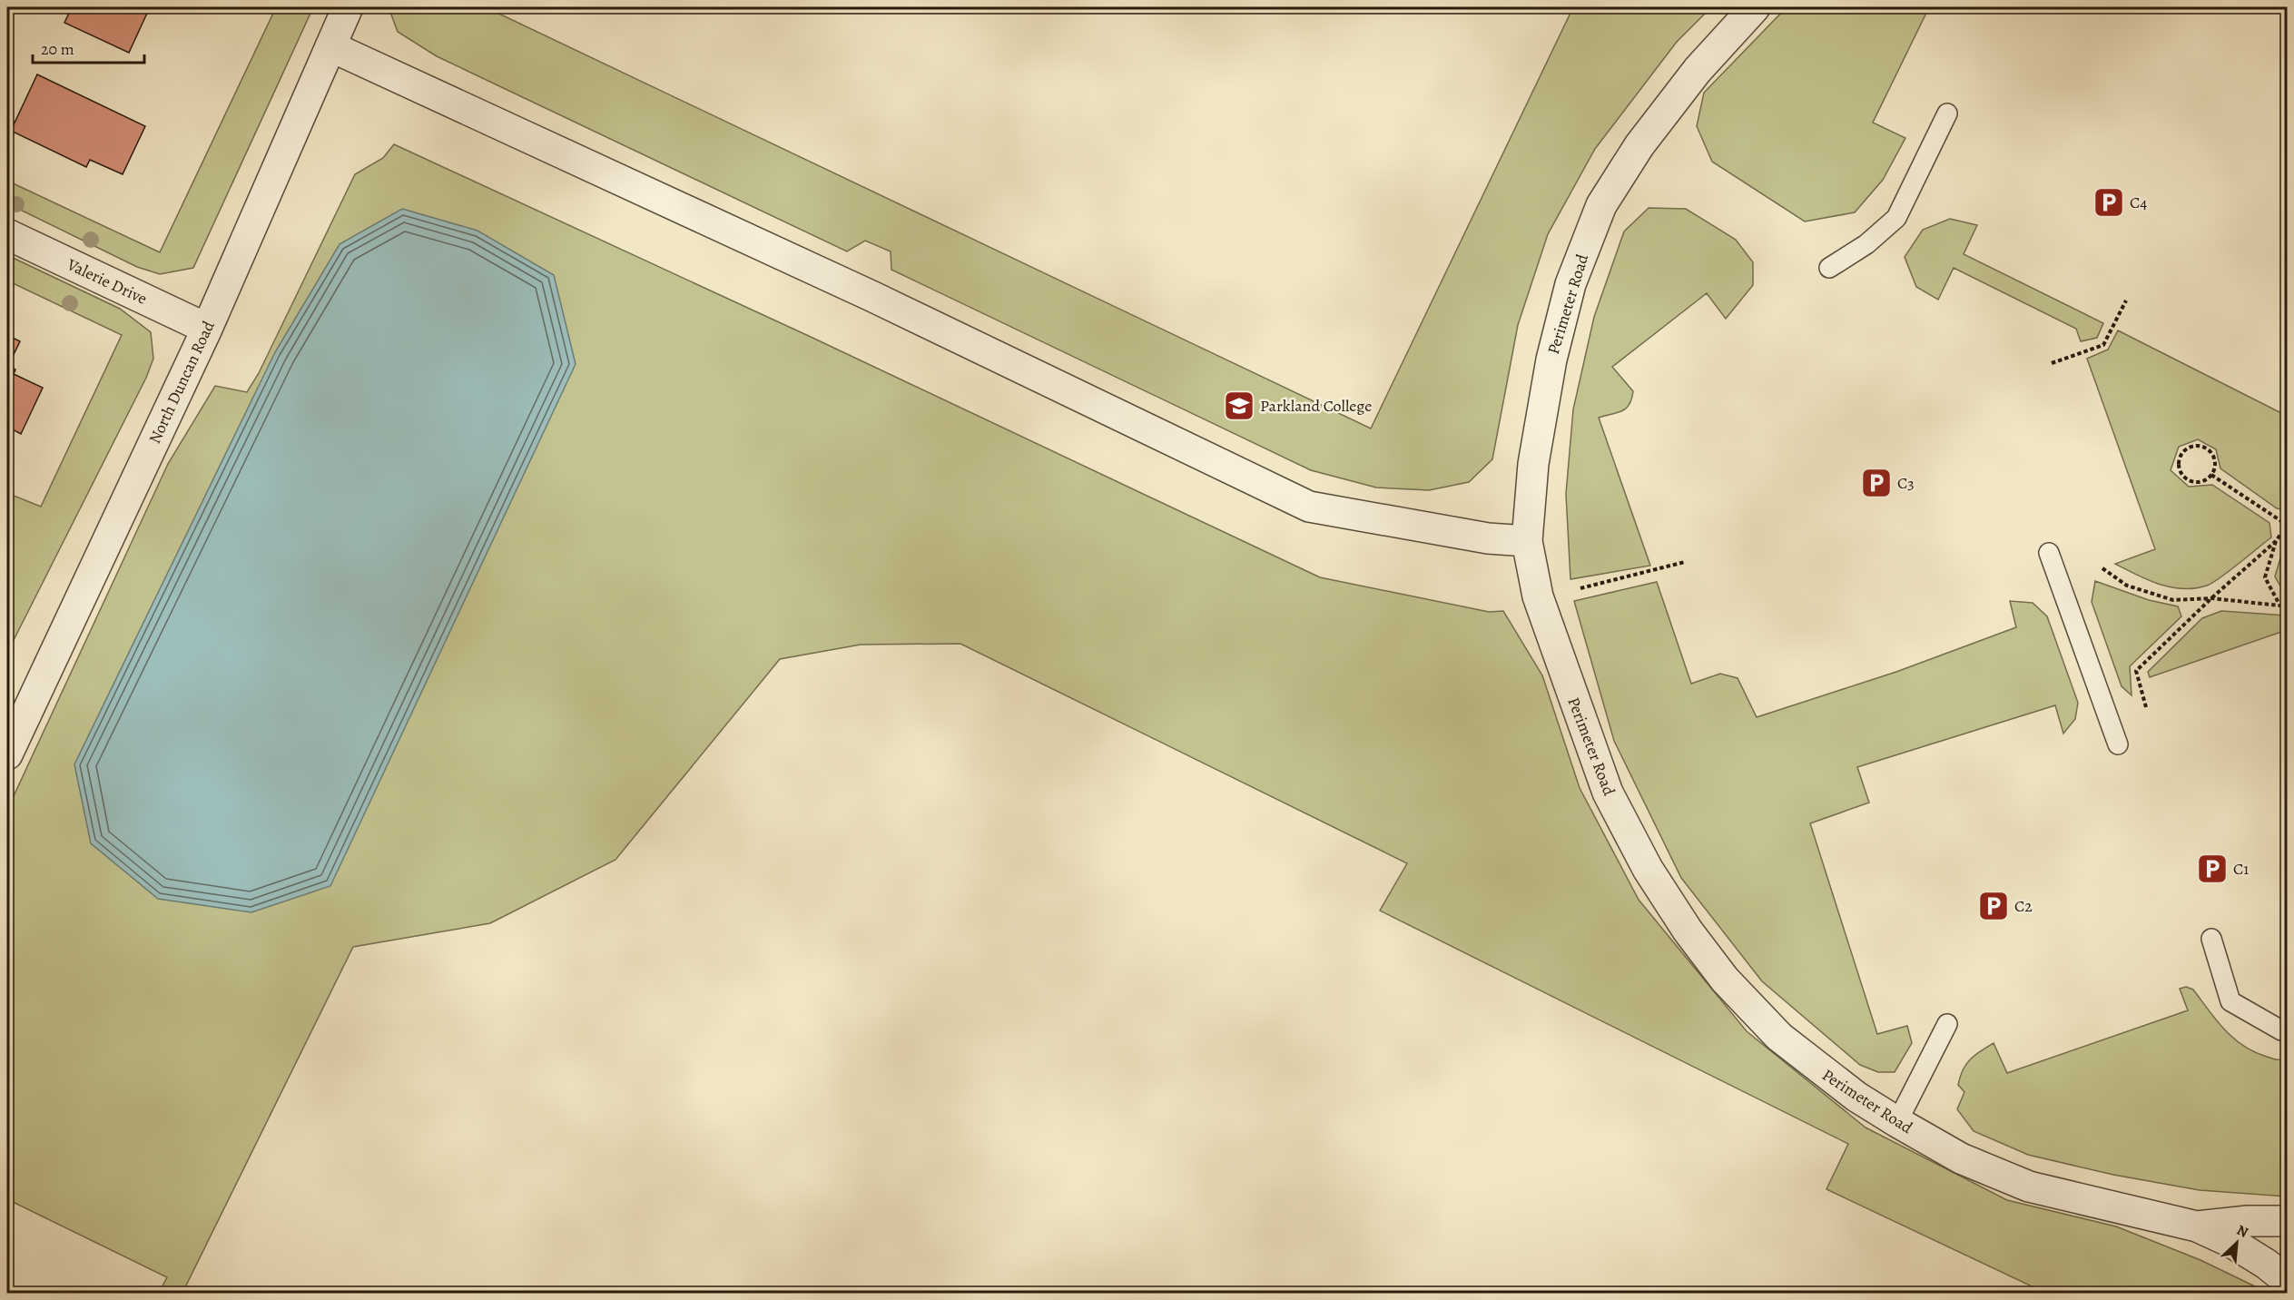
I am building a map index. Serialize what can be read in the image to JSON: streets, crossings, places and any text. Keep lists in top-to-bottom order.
{
  "streets": {
    "street": ["Valerie Drive", "Perimeter Road", "North Duncan Road"]
  },
  "crossings": [
    ["Valerie Drive", "North Duncan Road"]
  ],
  "places": {
    "parking": [
      "C4",
      "C3",
      "C1",
      "C2"
    ],
    "school or university": ["Parkland College"]
  },
  "scale_bar": "20 m",
  "north": "top right"
}
